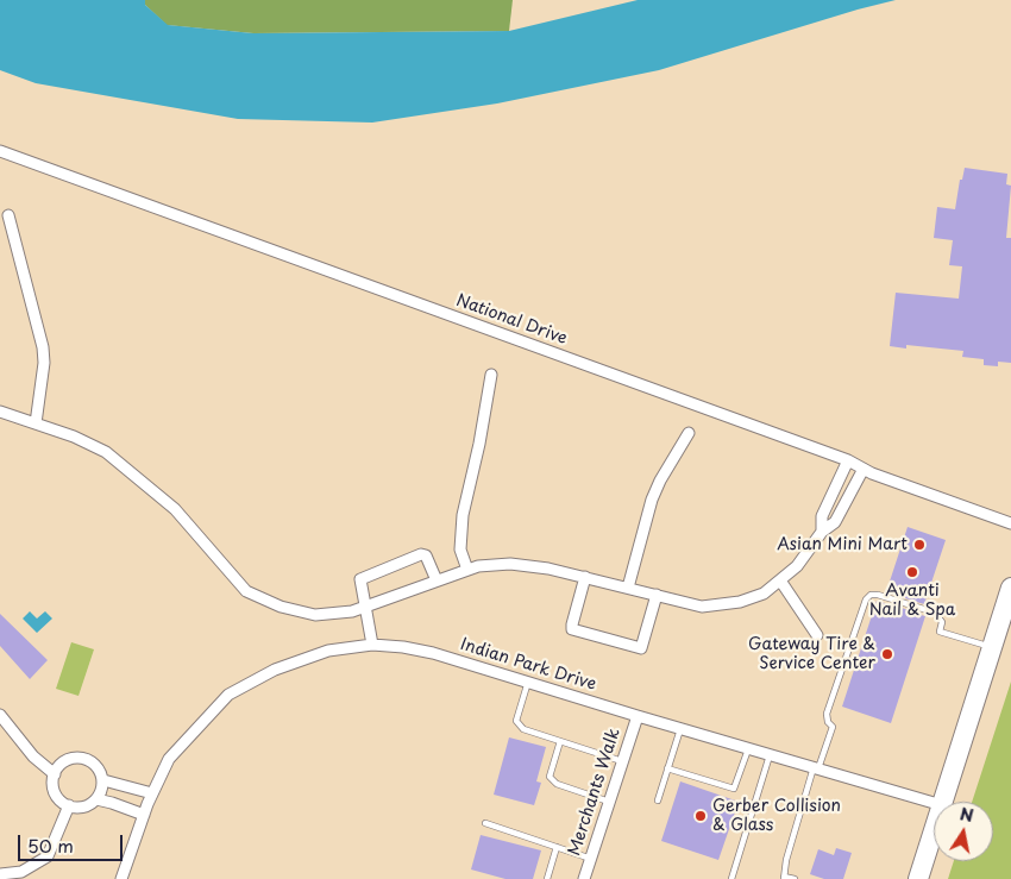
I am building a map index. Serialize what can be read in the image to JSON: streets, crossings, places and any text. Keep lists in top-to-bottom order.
{
  "streets": {
    "street": ["National Drive", "Indian Park Drive", "Merchants Walk"]
  },
  "crossings": [
    ["Indian Park Drive", "Merchants Walk"]
  ],
  "places": [
    "Asian Mini Mart",
    "Avanti Nail & Spa",
    "Gateway Tire & Service Center",
    "Gerber Collision & Glass"
  ],
  "scale_bar": "50 m",
  "north": "top"
}
